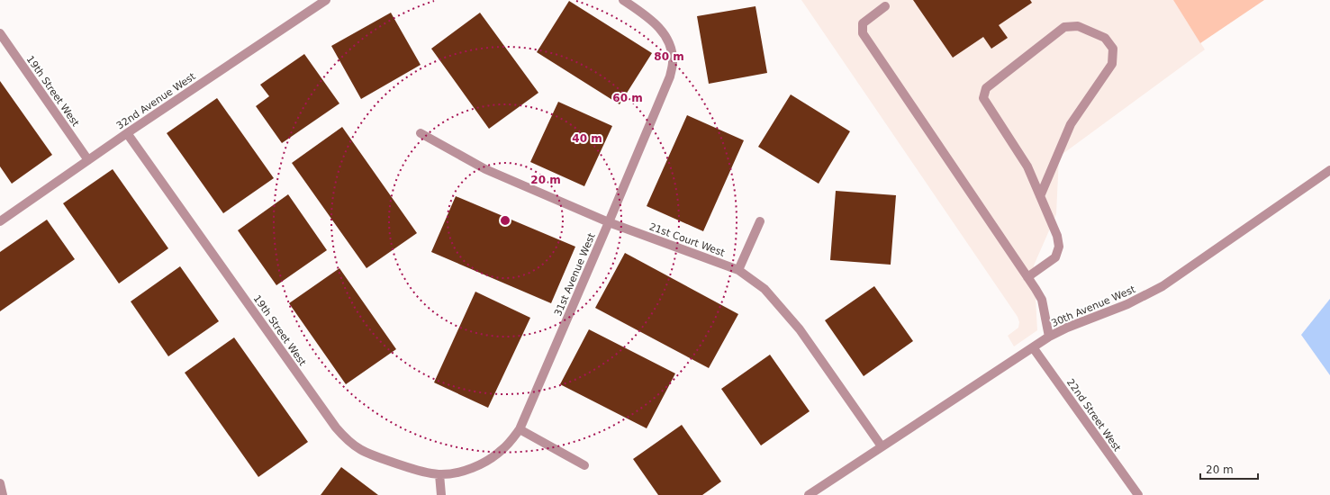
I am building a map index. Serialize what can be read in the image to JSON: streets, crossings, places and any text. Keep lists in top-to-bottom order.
{
  "streets": {
    "street": [
      "19th Street West",
      "32nd Avenue West",
      "21st Court West",
      "31st Avenue West",
      "30th Avenue West",
      "22nd Street West"
    ]
  },
  "crossings": [
    ["19th Street West", "32nd Avenue West"],
    ["19th Street West", "31st Avenue West"],
    ["21st Court West", "31st Avenue West"],
    ["21st Court West", "30th Avenue West"],
    ["30th Avenue West", "22nd Street West"]
  ],
  "scale_bar": "20 m",
  "rings": [
    "80 m",
    "60 m",
    "40 m",
    "20 m"
  ]
}
